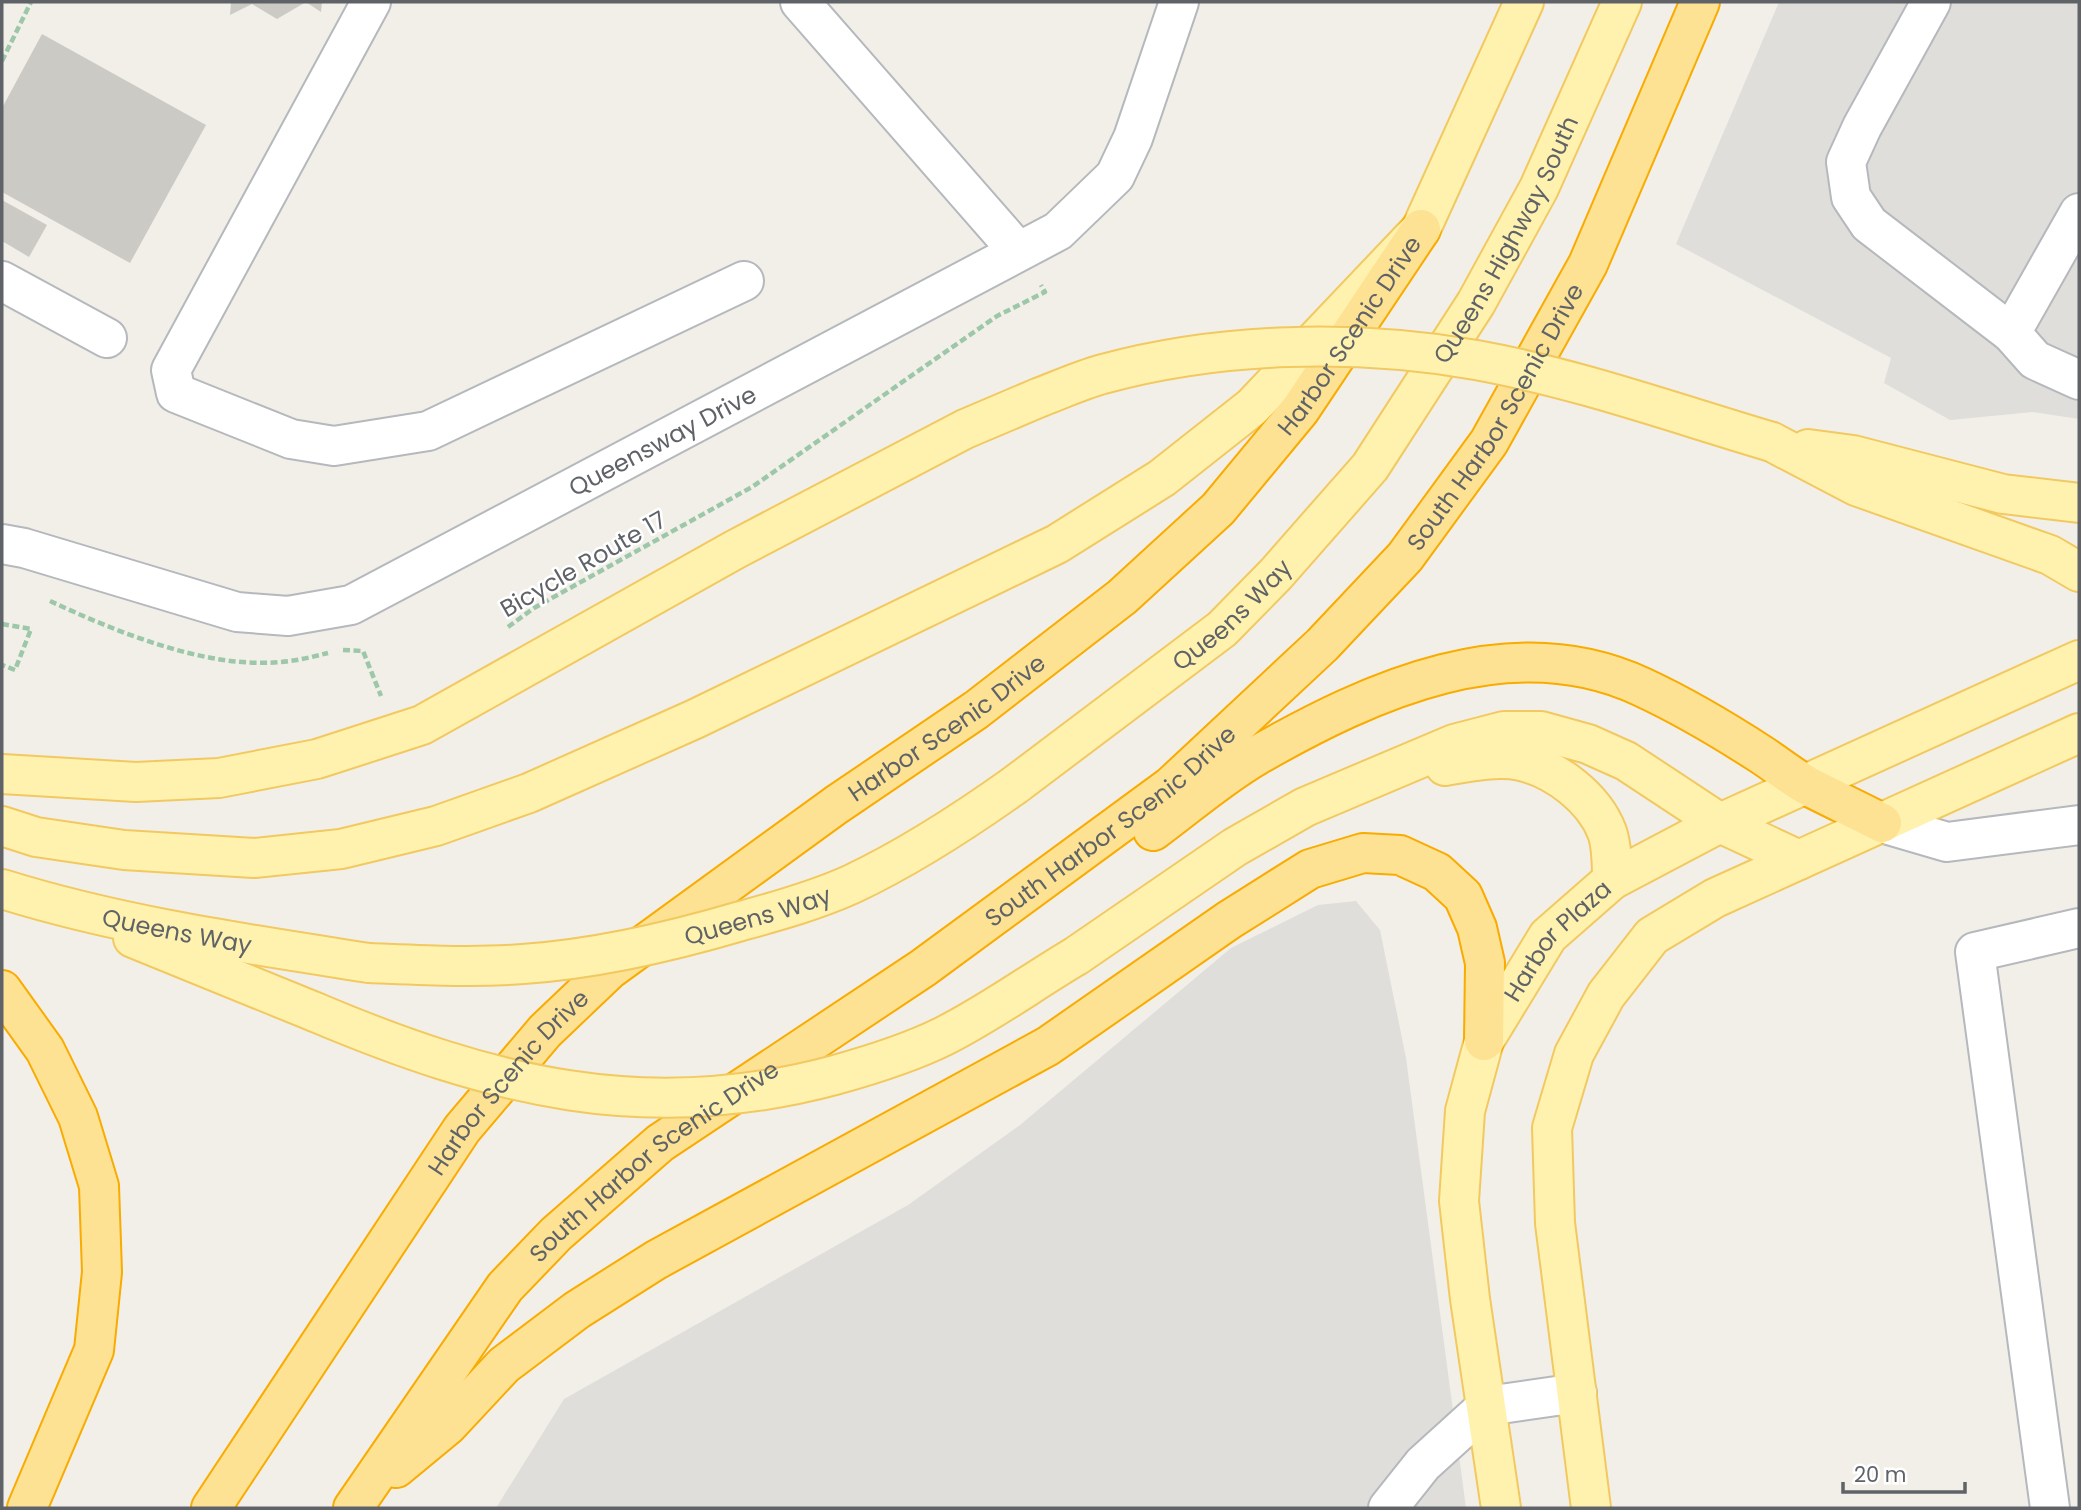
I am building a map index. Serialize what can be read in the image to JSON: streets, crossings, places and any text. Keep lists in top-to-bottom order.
{
  "streets": {
    "highway": ["Harbor Scenic Drive", "South Harbor Scenic Drive"],
    "main road": ["Queens Highway South", "Queens Way", "Harbor Plaza"],
    "street": ["Queensway Drive"],
    "path": ["Bicycle Route 17"]
  },
  "crossings": [
    ["Queens Highway South", "Queens Way"],
    ["Queensway Drive", "Bicycle Route 17"]
  ],
  "scale_bar": "20 m"
}
